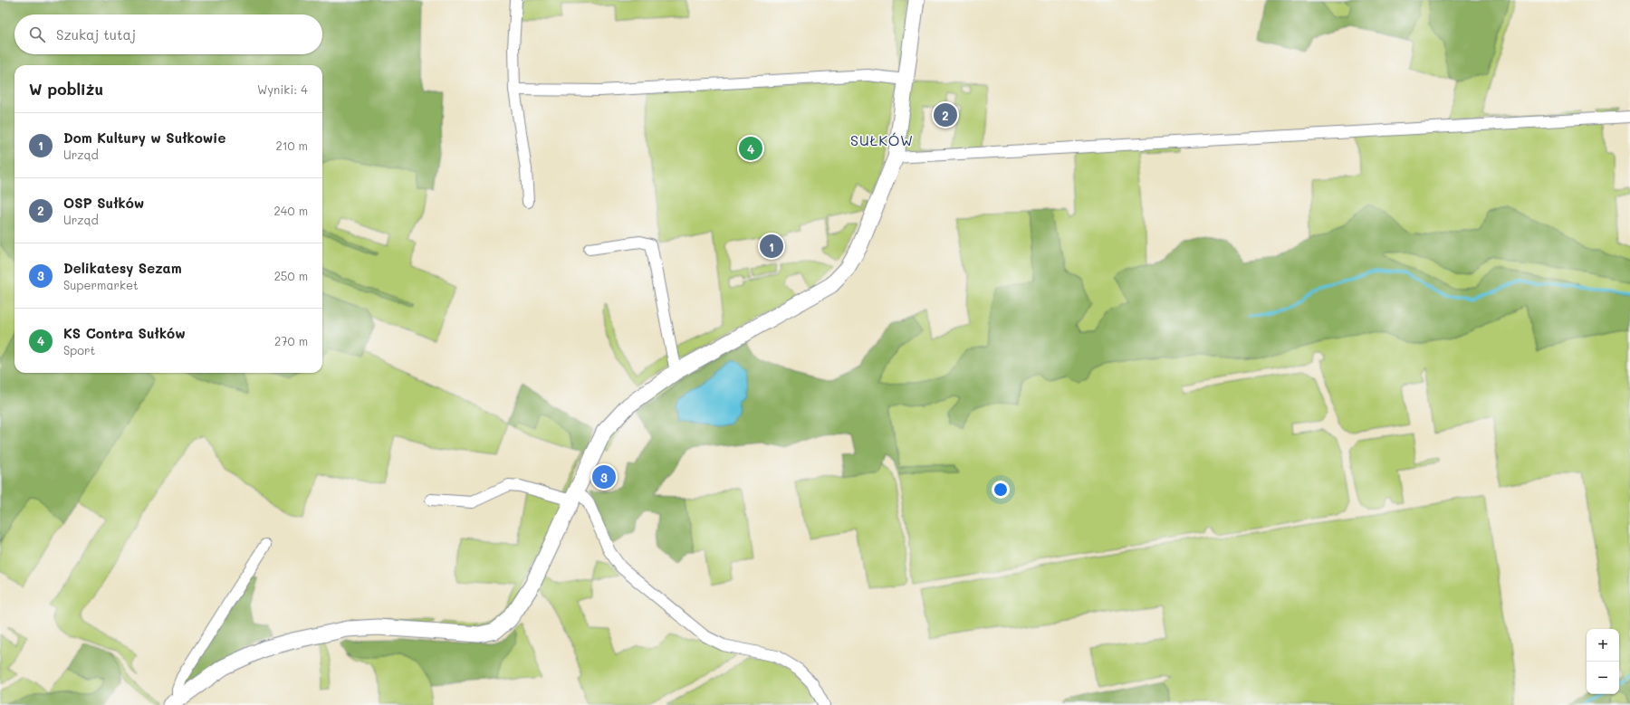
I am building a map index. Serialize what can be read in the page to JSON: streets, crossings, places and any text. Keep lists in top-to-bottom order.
{
  "districts": ["SUŁKÓW"],
  "page": {
    "search": "Szukaj tutaj",
    "heading": ["W pobliżu", "Wyniki: 4"],
    "pins": [
      "2",
      "4",
      "1",
      "3"
    ],
    "list": [
      {
        "mark": "1",
        "name": "Dom Kultury w Sułkowie",
        "note": "Urząd",
        "value": "210 m"
      },
      {
        "mark": "2",
        "name": "OSP Sułków",
        "note": "Urząd",
        "value": "240 m"
      },
      {
        "mark": "3",
        "name": "Delikatesy Sezam",
        "note": "Supermarket",
        "value": "250 m"
      },
      {
        "mark": "4",
        "name": "KS Contra Sułków",
        "note": "Sport",
        "value": "270 m"
      }
    ],
    "map_buttons": ["+", "−"]
  }
}
